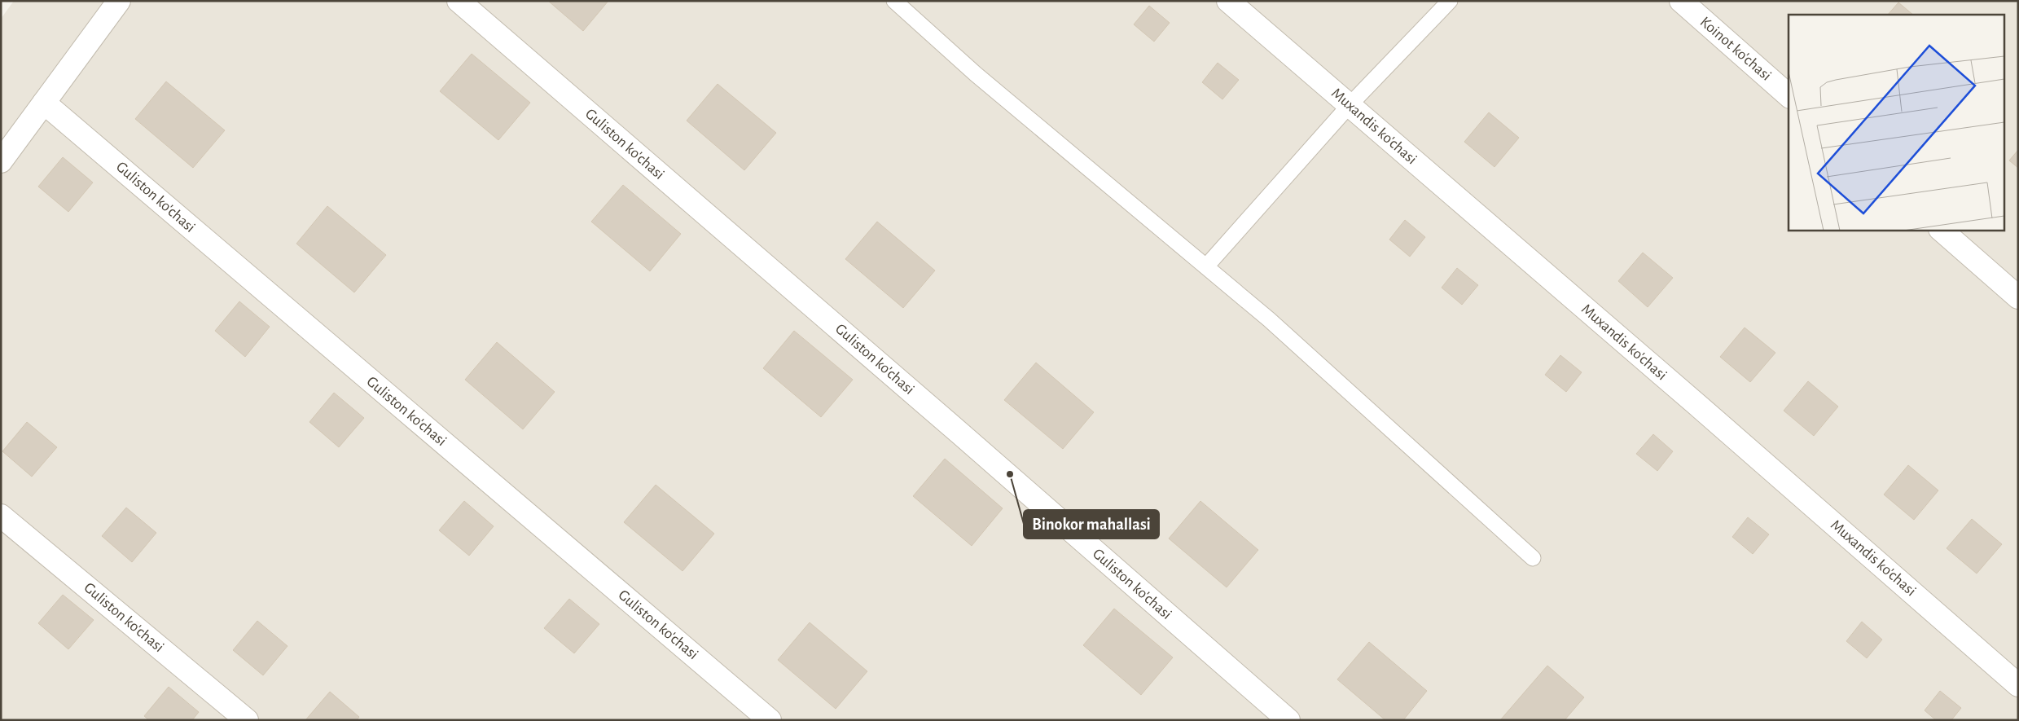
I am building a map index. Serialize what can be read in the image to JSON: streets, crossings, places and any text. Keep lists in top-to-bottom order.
{
  "streets": {
    "street": ["Koinot ko'chasi", "Muxandis ko'chasi", "Guliston ko'chasi"]
  },
  "places": ["Binokor mahallasi"]
}
